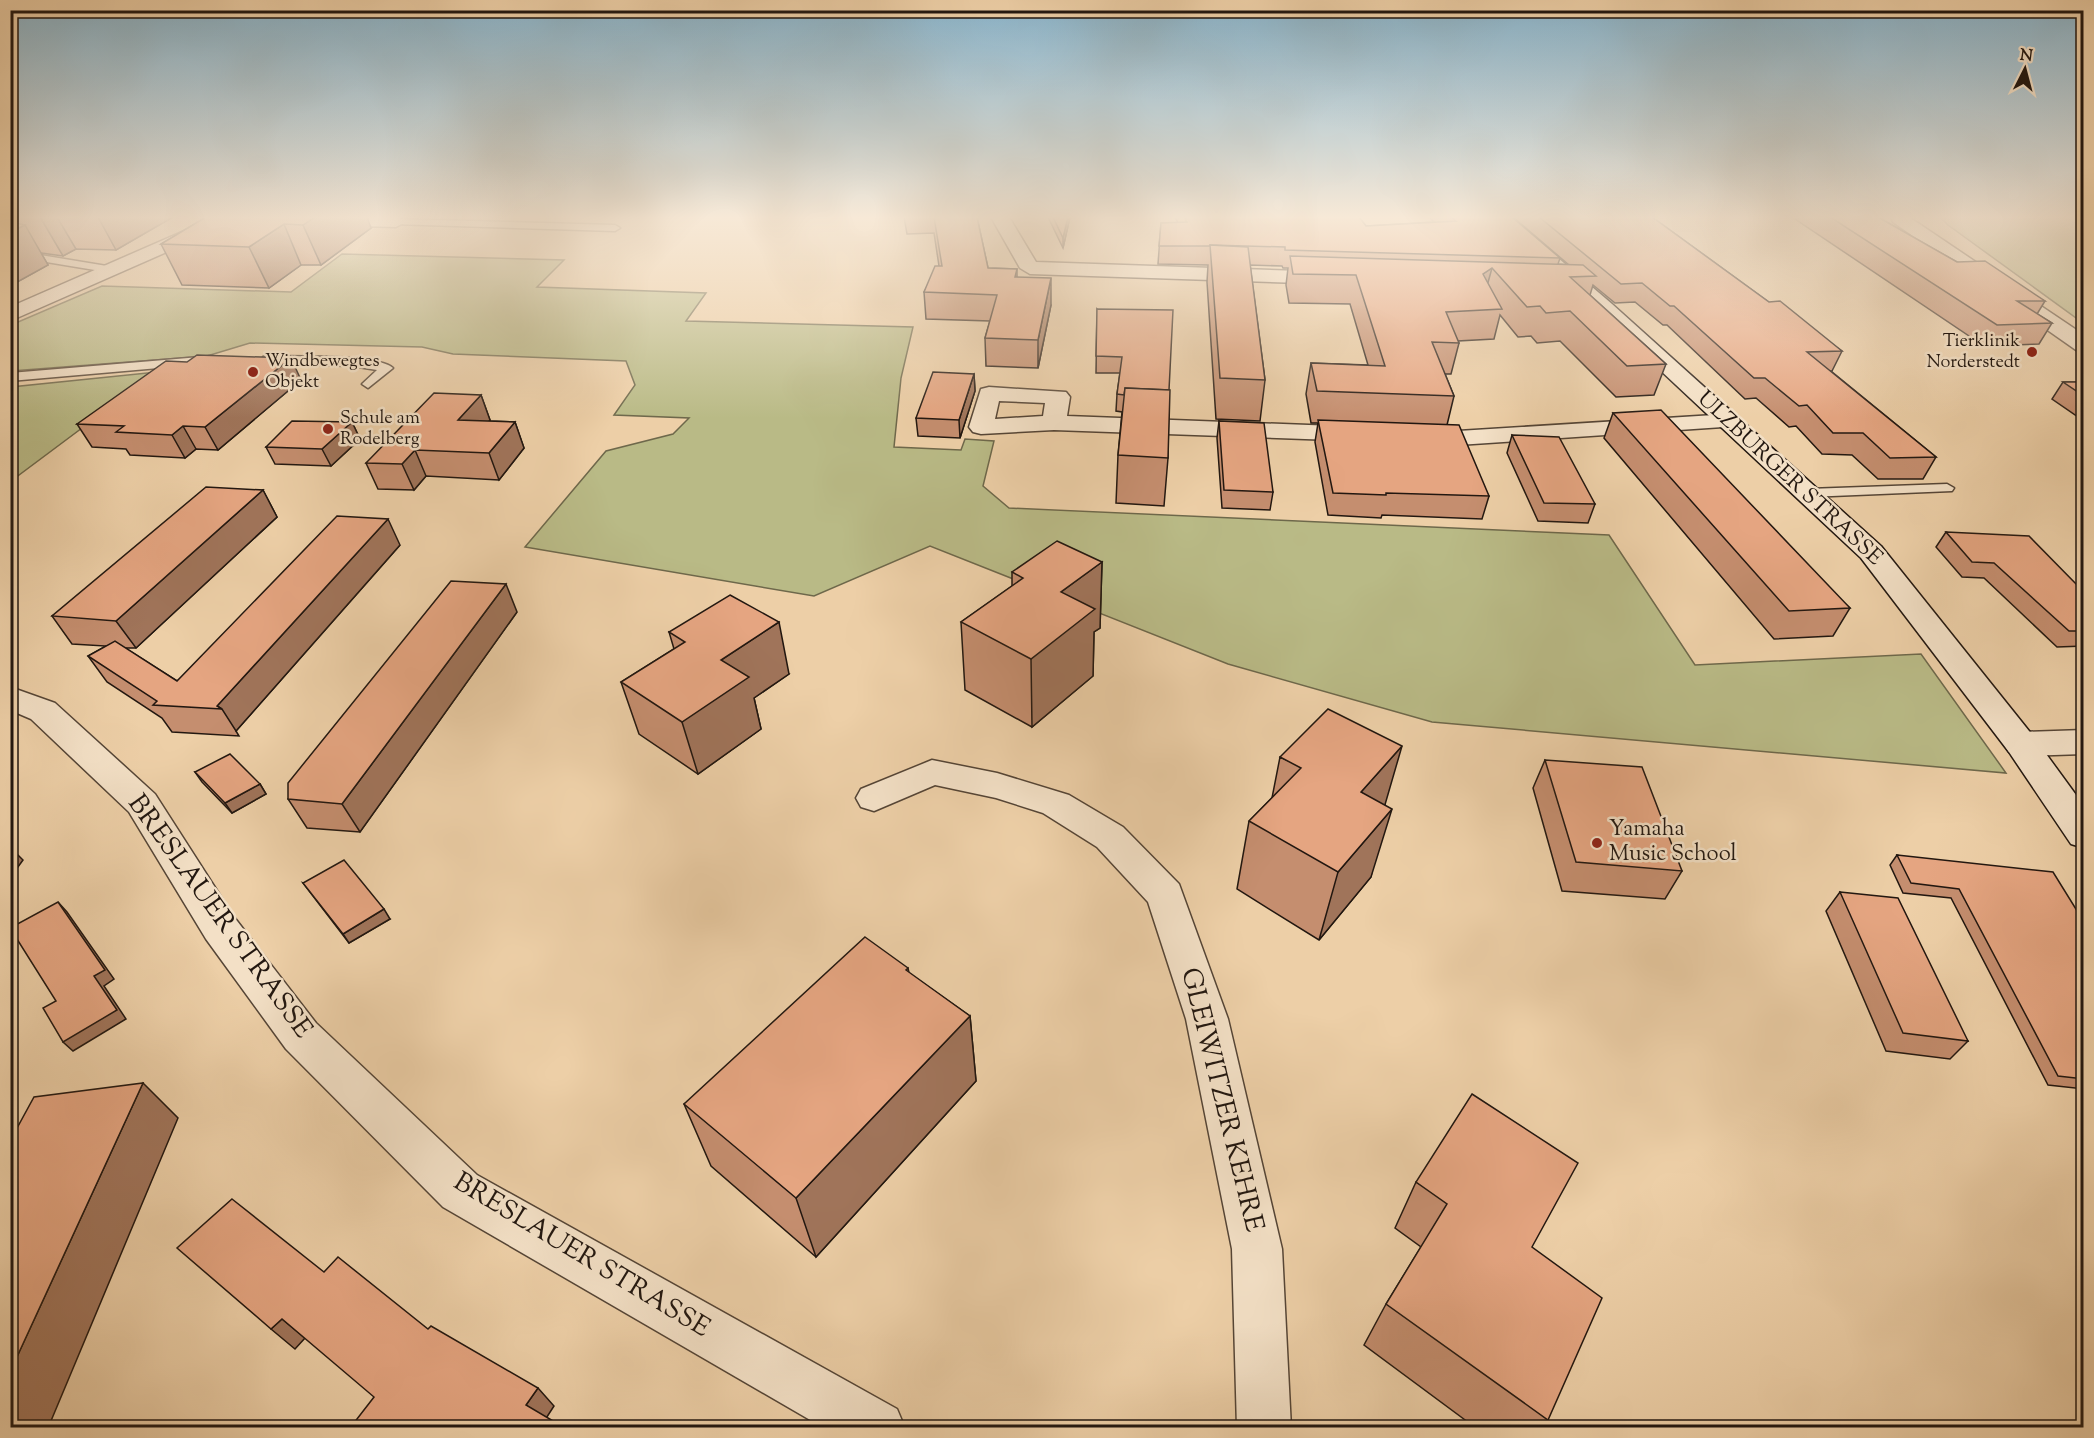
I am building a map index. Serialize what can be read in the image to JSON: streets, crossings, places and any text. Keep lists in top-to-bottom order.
{
  "streets": {
    "street": ["ULZBURGER STRASSE", "BRESLAUER STRASSE", "GLEIWITZER KEHRE"]
  },
  "places": [
    "Tierklinik Norderstedt",
    "Windbewegtes Objekt",
    "Schule am Rodelberg",
    "Yamaha Music School"
  ],
  "north": "top"
}
